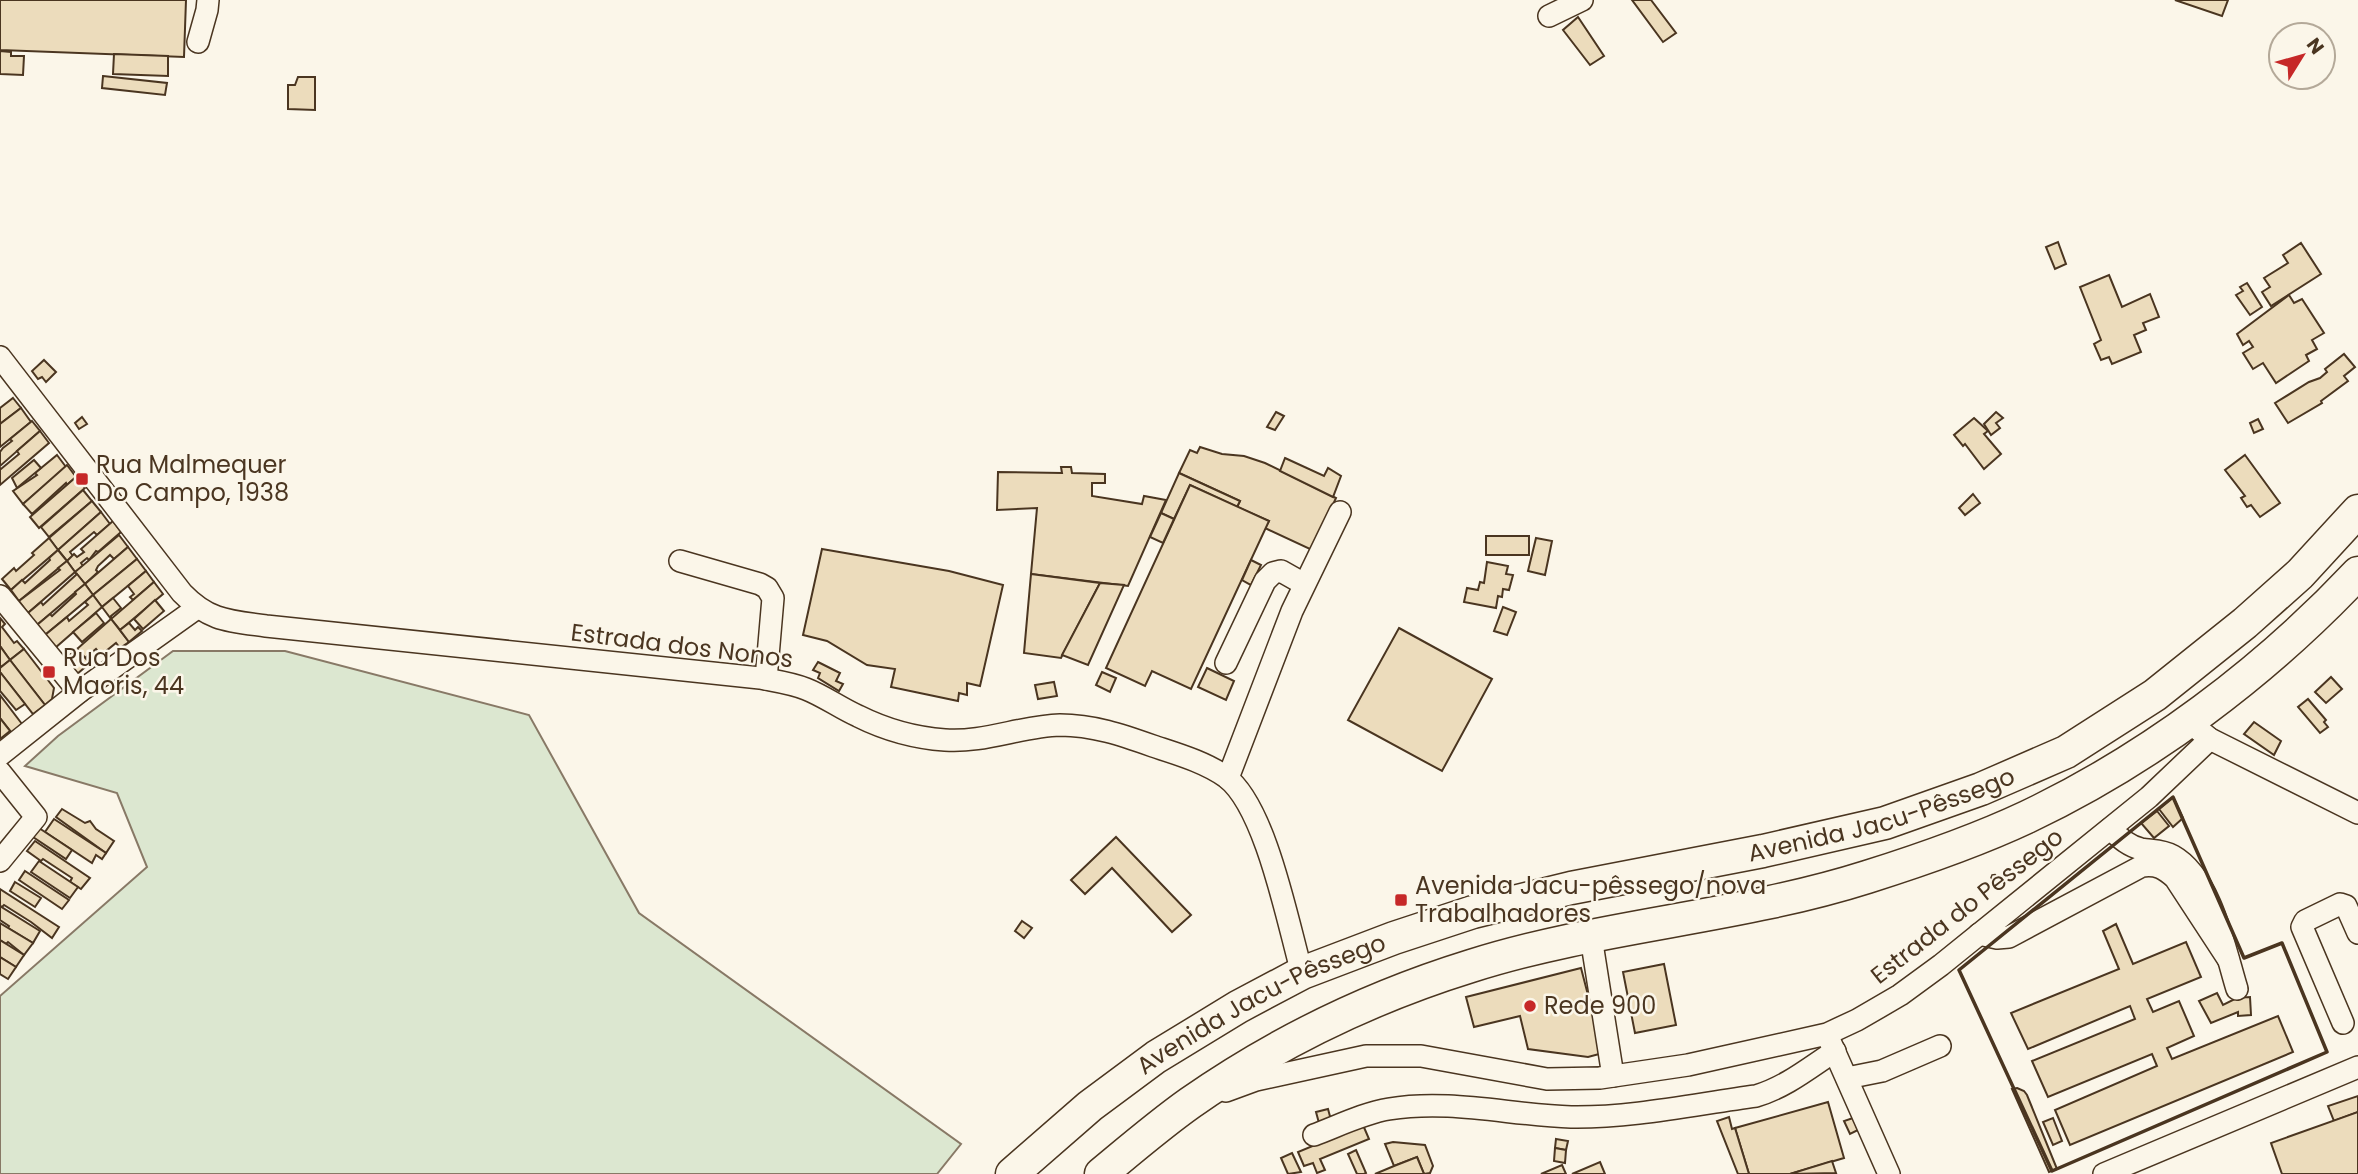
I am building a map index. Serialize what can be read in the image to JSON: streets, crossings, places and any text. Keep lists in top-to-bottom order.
{
  "streets": {
    "highway": ["Avenida Jacu-Pêssego"],
    "street": ["Estrada dos Nonos", "Estrada do Pêssego"]
  },
  "crossings": [
    ["Estrada dos Nonos", "Avenida Jacu-Pêssego"],
    ["Avenida Jacu-Pêssego", "Estrada do Pêssego"]
  ],
  "places": {
    "transit": ["Rua Malmequer Do Campo, 1938", "Rua Dos Maoris, 44", "Avenida Jacu-pêssego/nova Trabalhadores"],
    "other": ["Rede 900"]
  },
  "north": "top right"
}
